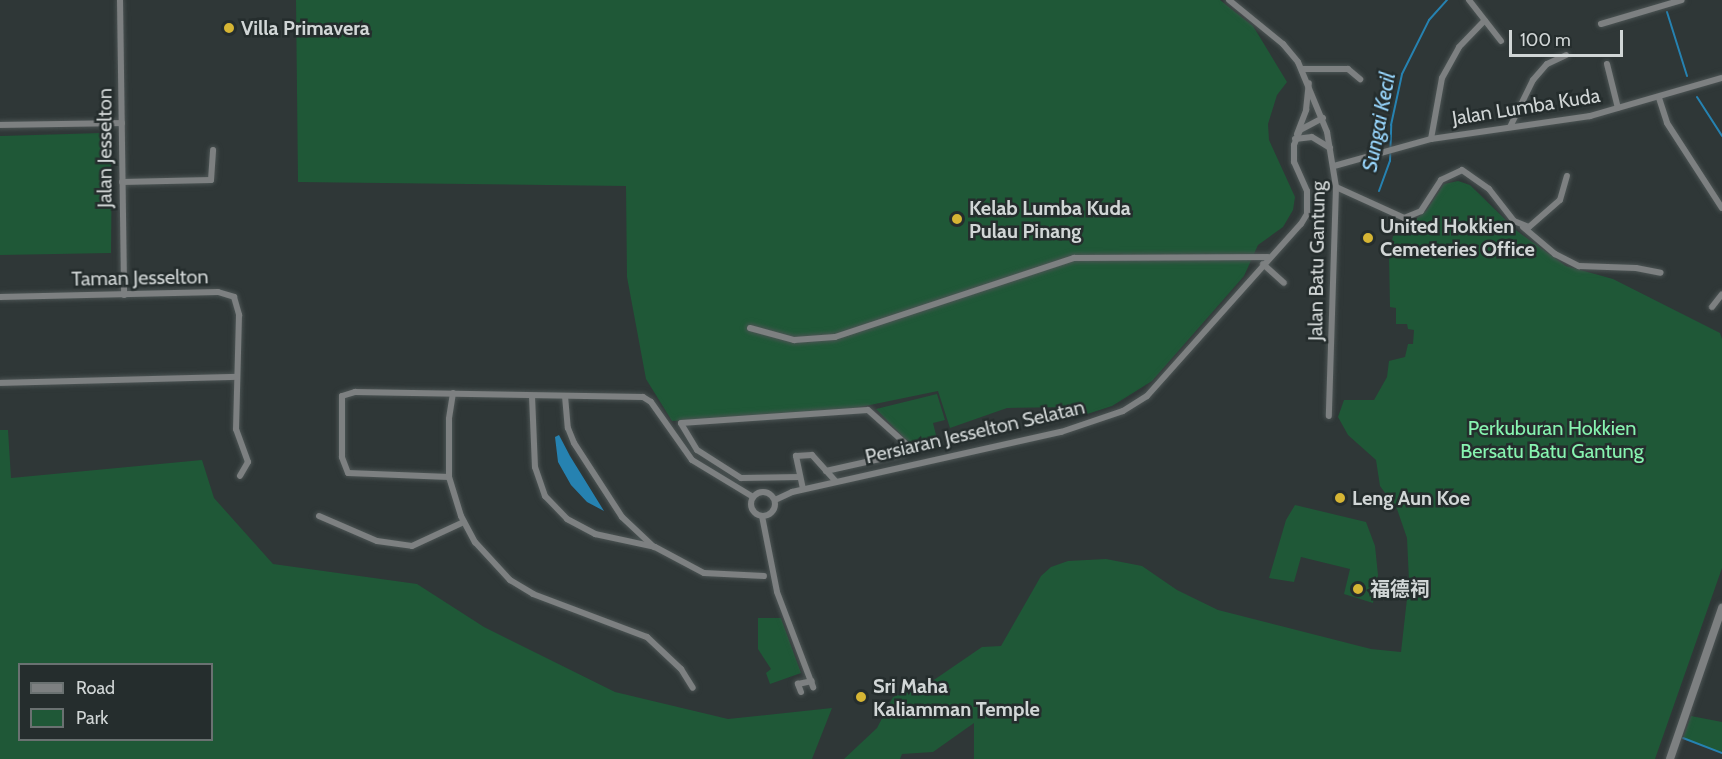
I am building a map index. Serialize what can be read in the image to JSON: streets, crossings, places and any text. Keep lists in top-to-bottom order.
{
  "streets": {
    "street": [
      "Jalan Lumba Kuda",
      "Jalan Jesselton",
      "Jalan Batu Gantung",
      "Taman Jesselton",
      "Persiaran Jesselton Selatan"
    ]
  },
  "crossings": [
    ["Jalan Lumba Kuda", "Jalan Batu Gantung"],
    ["Jalan Jesselton", "Taman Jesselton"]
  ],
  "water": ["Sungai Kecil"],
  "parks": ["Perkuburan Hokkien Bersatu Batu Gantung"],
  "places": [
    "Villa Primavera",
    "Kelab Lumba Kuda Pulau Pinang",
    "United Hokkien Cemeteries Office",
    "Leng Aun Koe",
    "福德祠",
    "Sri Maha Kaliamman Temple"
  ],
  "legend": ["Road", "Park"],
  "scale_bar": "100 m"
}
